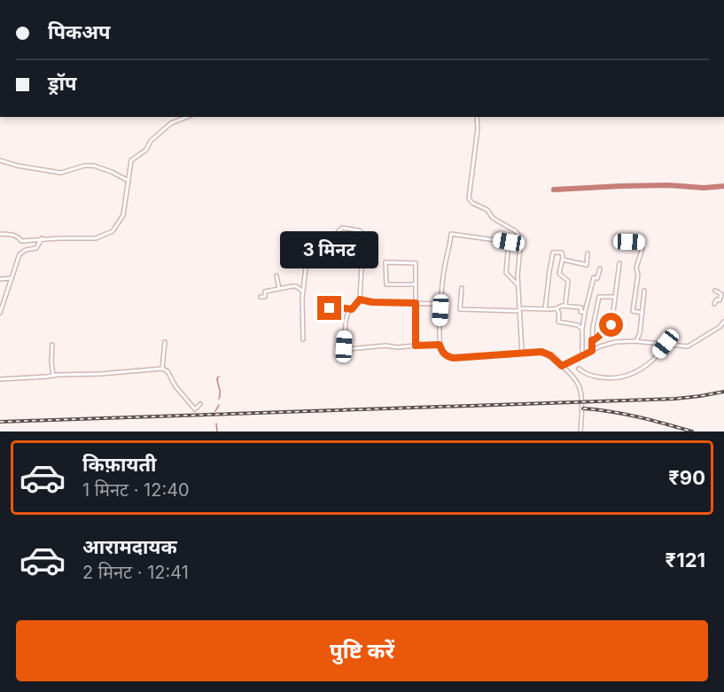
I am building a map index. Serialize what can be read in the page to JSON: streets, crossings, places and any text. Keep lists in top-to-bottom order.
{
  "page": {
    "banner": ["पिकअप", "ड्रॉप"],
    "bubble": "3 मिनट",
    "list": [
      {
        "name": "किफ़ायती",
        "note": "1 मिनट · 12:40",
        "value": "₹90"
      },
      {
        "name": "आरामदायक",
        "note": "2 मिनट · 12:41",
        "value": "₹121"
      }
    ],
    "buttons": "पुष्टि करें"
  }
}
